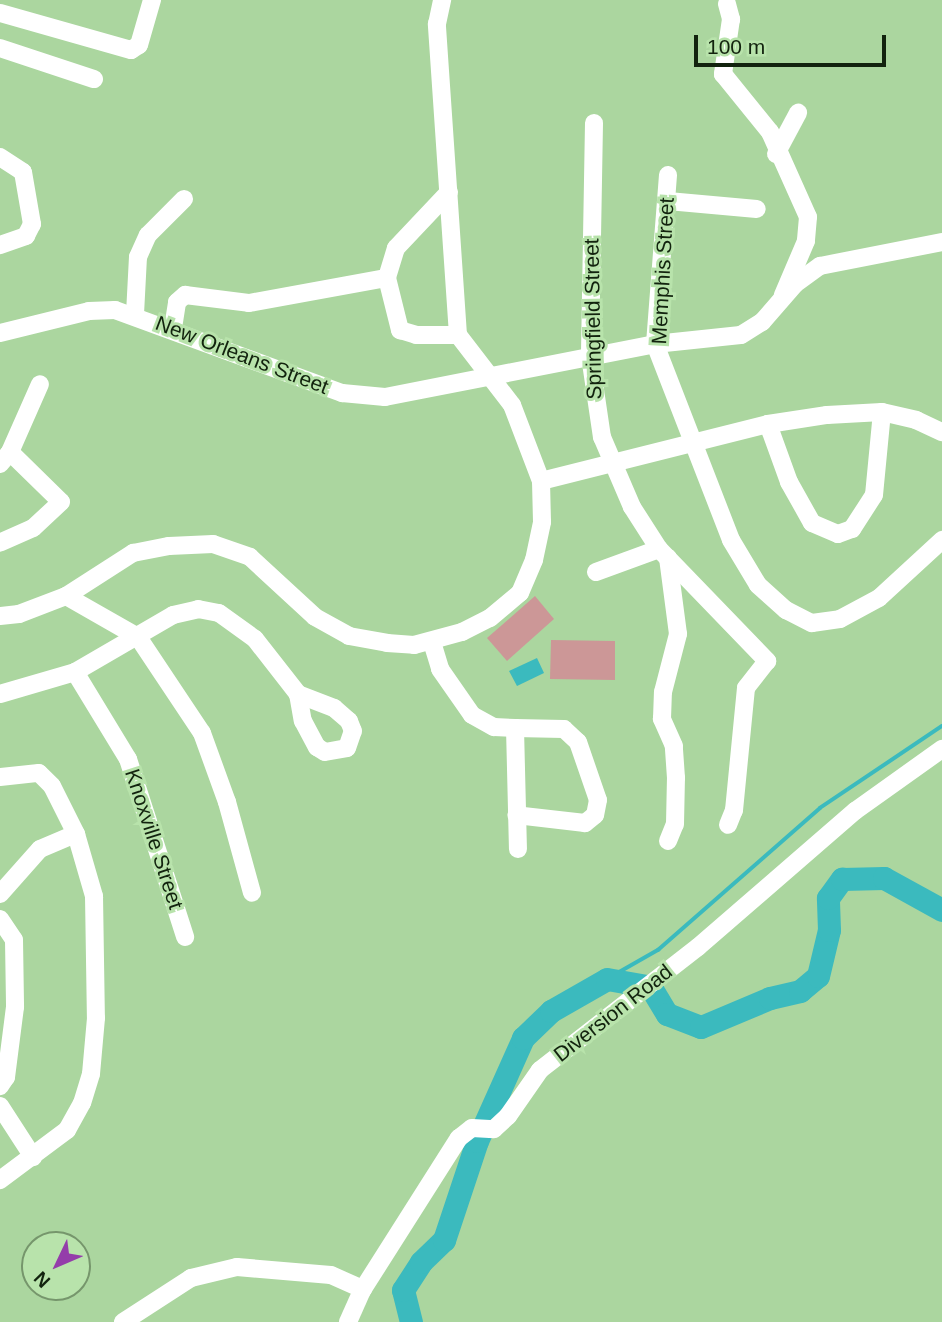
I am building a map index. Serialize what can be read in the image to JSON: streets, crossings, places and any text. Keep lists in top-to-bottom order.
{
  "streets": {
    "street": [
      "Memphis Street",
      "Springfield Street",
      "New Orleans Street",
      "Knoxville Street",
      "Diversion Road"
    ]
  },
  "crossings": [
    ["Memphis Street", "New Orleans Street"],
    ["Springfield Street", "New Orleans Street"]
  ],
  "scale_bar": "100 m",
  "north": "bottom left"
}
